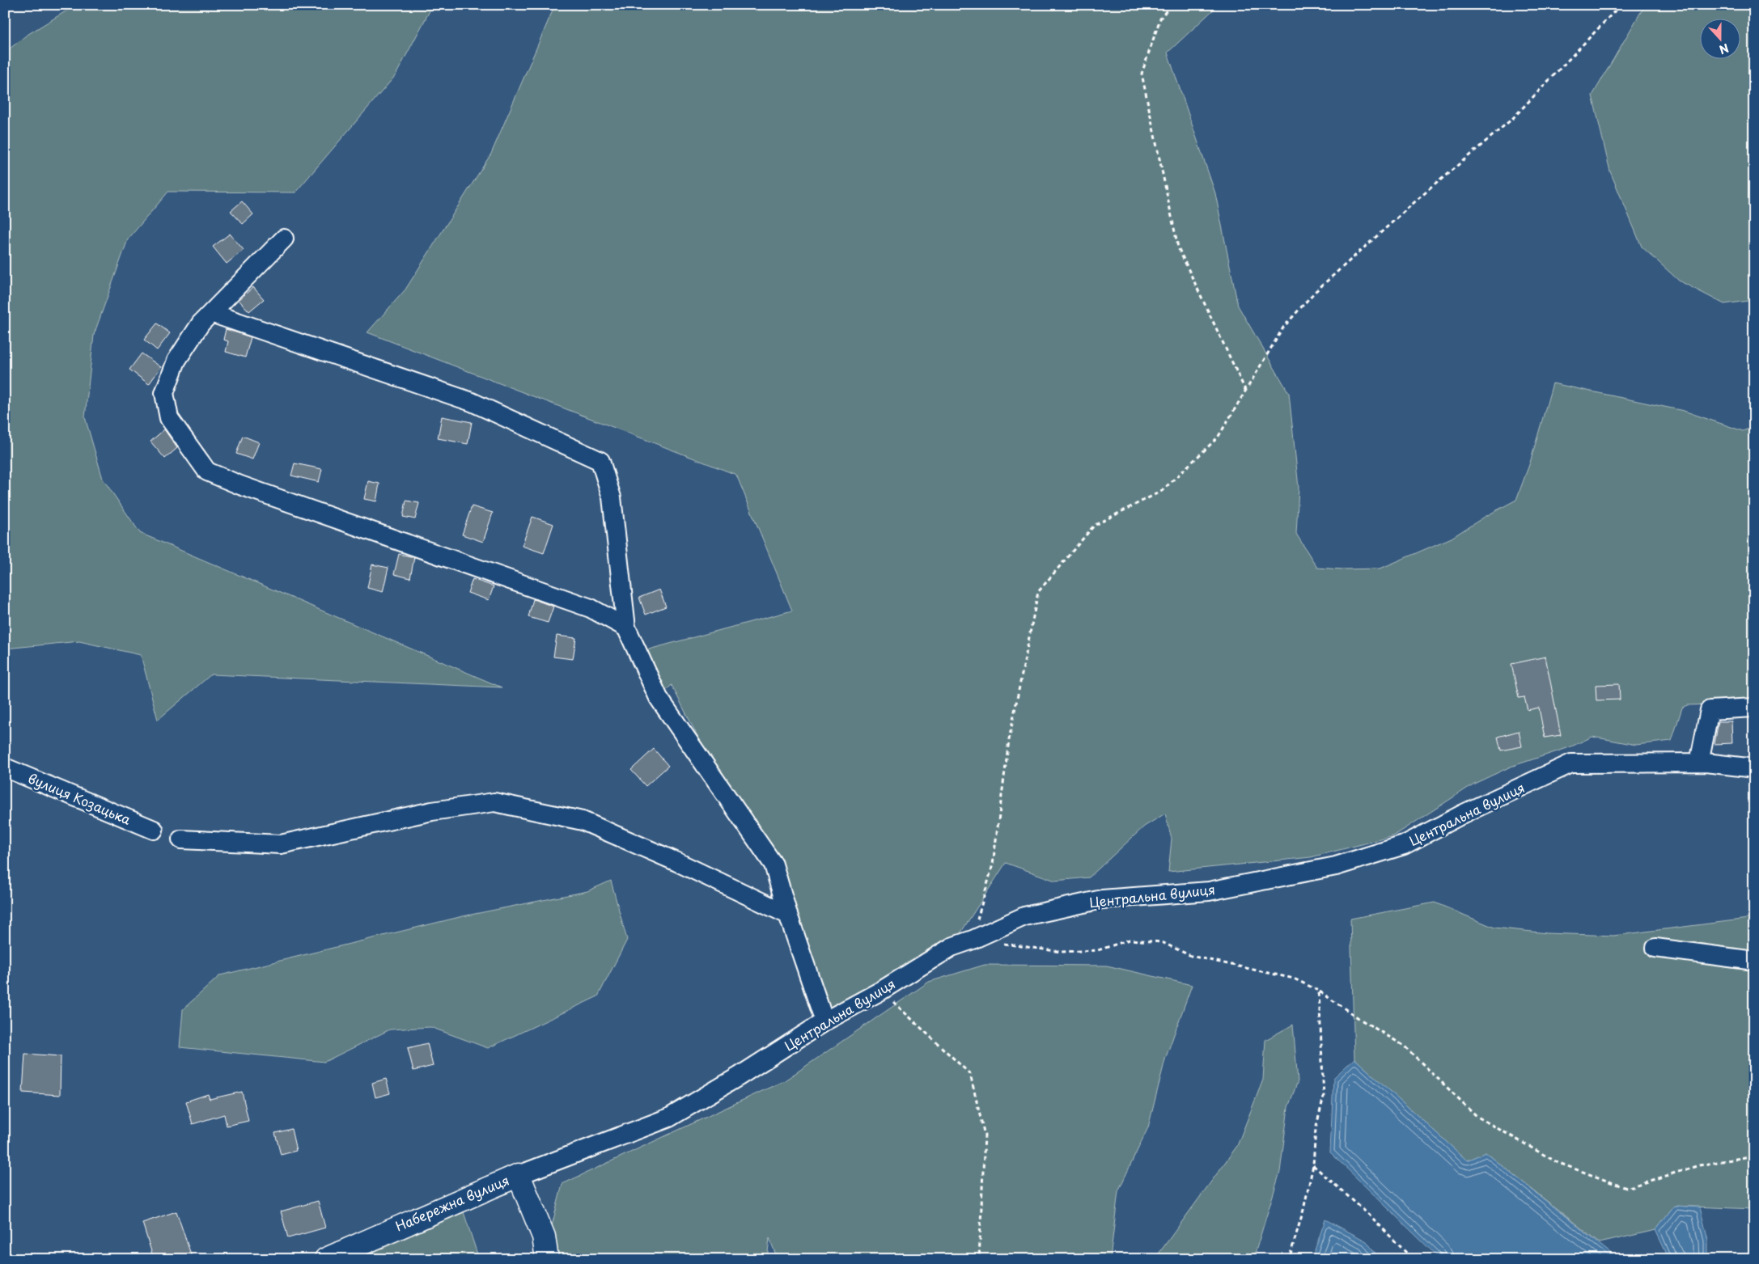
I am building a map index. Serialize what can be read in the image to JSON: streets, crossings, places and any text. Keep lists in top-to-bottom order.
{
  "streets": {
    "street": ["вулиця Козацька", "Центральна вулиця", "Набережна вулиця"]
  },
  "crossings": [
    ["Центральна вулиця", "Набережна вулиця"]
  ],
  "north": "bottom"
}
